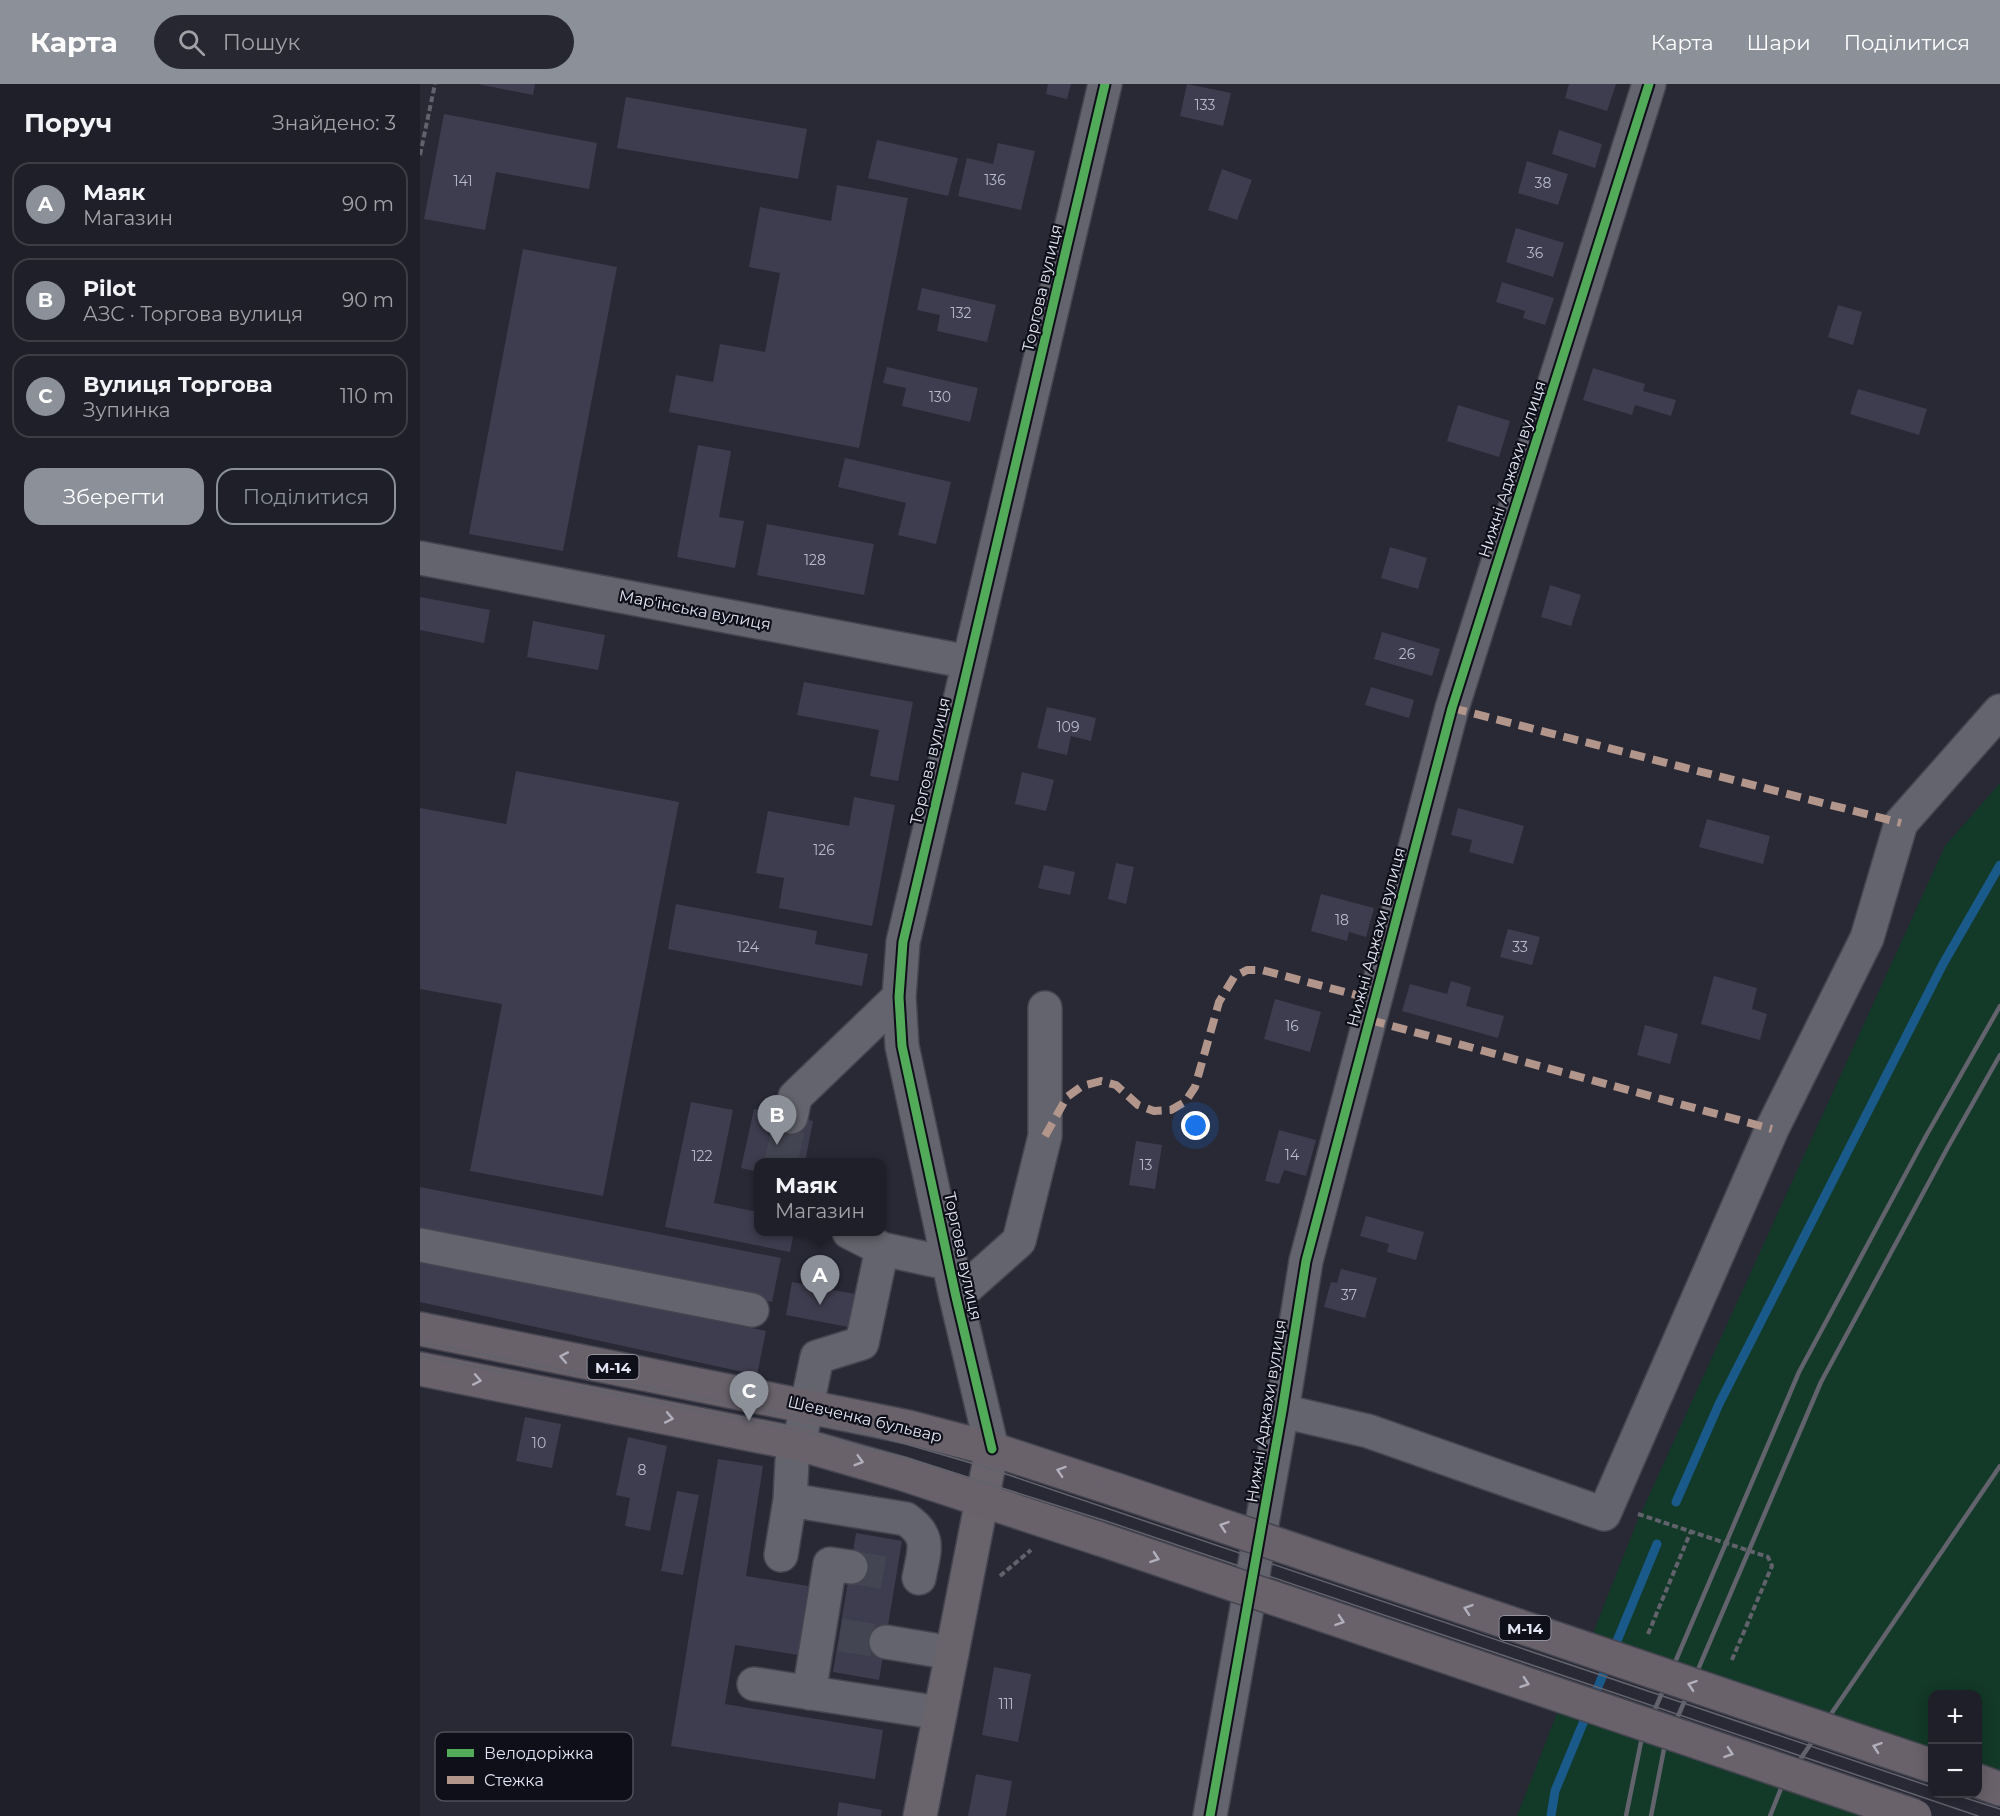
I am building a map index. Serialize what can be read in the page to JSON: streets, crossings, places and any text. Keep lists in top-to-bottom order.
{
  "streets": {
    "highway": ["М-14", "Шевченка бульвар"],
    "main road": ["Торгова вулиця"],
    "street": ["Нижні Аджахи вулиця", "Мар'їнська вулиця"]
  },
  "crossings": [
    ["Торгова вулиця", "Мар'їнська вулиця"],
    ["Торгова вулиця", "М-14"],
    ["Торгова вулиця", "Шевченка бульвар"],
    ["М-14", "Шевченка бульвар"]
  ],
  "house_numbers": [
    "133",
    "136",
    "141",
    "38",
    "36",
    "132",
    "130",
    "128",
    "26",
    "109",
    "126",
    "18",
    "124",
    "33",
    "16",
    "14",
    "122",
    "13",
    "37",
    "10",
    "8",
    "111"
  ],
  "legend": ["Велодоріжка", "Стежка"],
  "page": {
    "header": "Карта",
    "search": "Пошук",
    "nav": ["Карта", "Шари", "Поділитися"],
    "heading": ["Поруч", "Знайдено: 3"],
    "list": [
      {
        "mark": "A",
        "name": "Маяк",
        "note": "Магазин",
        "value": "90 m"
      },
      {
        "mark": "B",
        "name": "Pilot",
        "note": "АЗС · Торгова вулиця",
        "value": "90 m"
      },
      {
        "mark": "C",
        "name": "Вулиця Торгова",
        "note": "Зупинка",
        "value": "110 m"
      }
    ],
    "buttons": ["Зберегти", "Поділитися"],
    "pins": ["B", "A", "C"],
    "popup": ["Маяк", "Магазин"],
    "map_buttons": ["+", "−"]
  }
}
